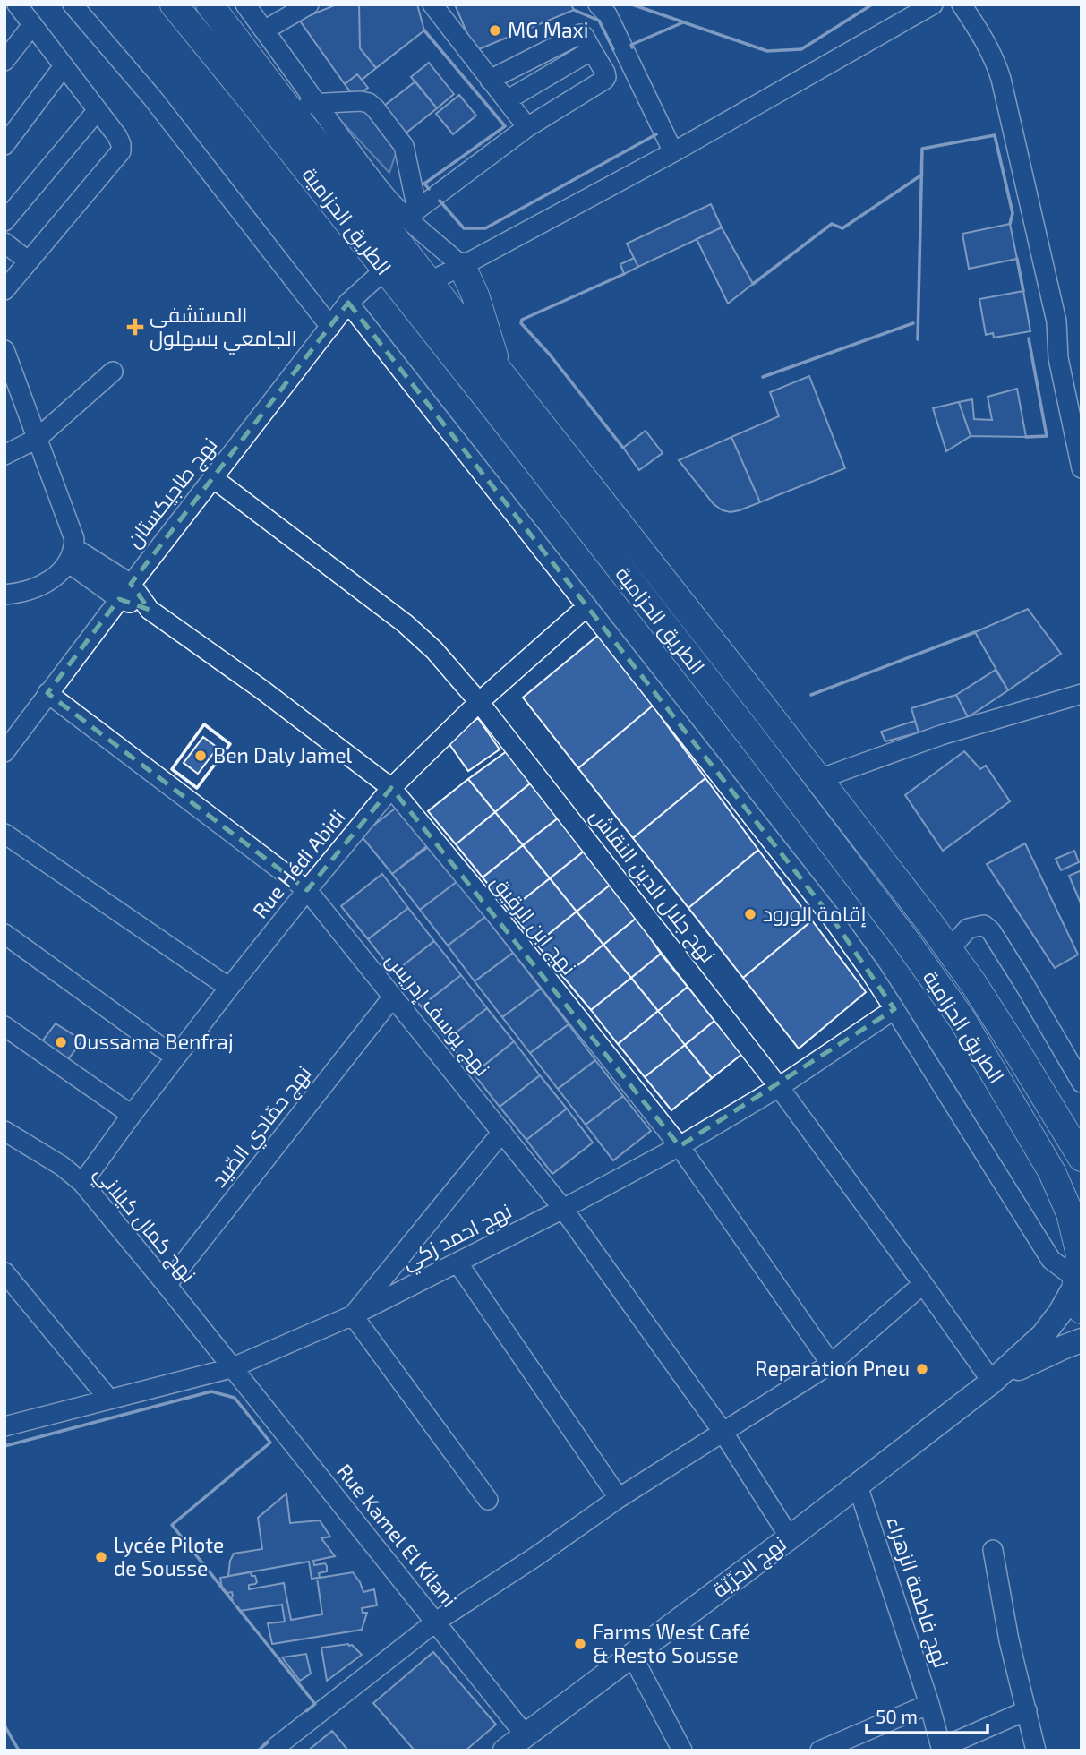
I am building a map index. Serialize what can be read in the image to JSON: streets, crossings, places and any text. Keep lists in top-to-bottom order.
{
  "streets": {
    "highway": ["الطريق الحزامية"],
    "main road": ["نهج الحرّيّة"],
    "street": [
      "نهج طاجيكستان",
      "Rue Hédi Abidi",
      "نهج جلال الدين النقاش",
      "نهج ابن الرقيق",
      "نهج يوسف إدريس",
      "نهج حمّادي الصّيد",
      "نهج كمال كيلاني",
      "نهج احمد زكي",
      "Rue Kamel El Kilani",
      "نهج فاطمة الزهراء"
    ]
  },
  "crossings": [
    ["الطريق الحزامية", "نهج طاجيكستان"],
    ["نهج طاجيكستان", "نهج جلال الدين النقاش"],
    ["نهج طاجيكستان", "نهج ابن الرقيق"],
    ["نهج طاجيكستان", "نهج يوسف إدريس"],
    ["Rue Hédi Abidi", "نهج جلال الدين النقاش"],
    ["Rue Hédi Abidi", "نهج ابن الرقيق"],
    ["Rue Hédi Abidi", "نهج يوسف إدريس"],
    ["Rue Hédi Abidi", "نهج كمال كيلاني"],
    ["نهج جلال الدين النقاش", "نهج احمد زكي"],
    ["نهج جلال الدين النقاش", "نهج الحرّيّة"],
    ["نهج ابن الرقيق", "نهج احمد زكي"],
    ["نهج يوسف إدريس", "نهج حمّادي الصّيد"],
    ["نهج يوسف إدريس", "نهج احمد زكي"],
    ["نهج يوسف إدريس", "نهج الحرّيّة"],
    ["نهج حمّادي الصّيد", "نهج كمال كيلاني"],
    ["نهج كمال كيلاني", "نهج احمد زكي"],
    ["نهج كمال كيلاني", "Rue Kamel El Kilani"],
    ["نهج احمد زكي", "Rue Kamel El Kilani"],
    ["Rue Kamel El Kilani", "نهج الحرّيّة"],
    ["نهج الحرّيّة", "نهج فاطمة الزهراء"]
  ],
  "places": {
    "other": [
      "MG Maxi",
      "Ben Daly Jamel",
      "إقامة الورود",
      "Oussama Benfraj",
      "Reparation Pneu",
      "Lycée Pilote de Sousse",
      "Farms West Café & Resto Sousse"
    ],
    "health": ["المستشفى الجامعي بسهلول"]
  },
  "scale_bar": "50 m"
}
